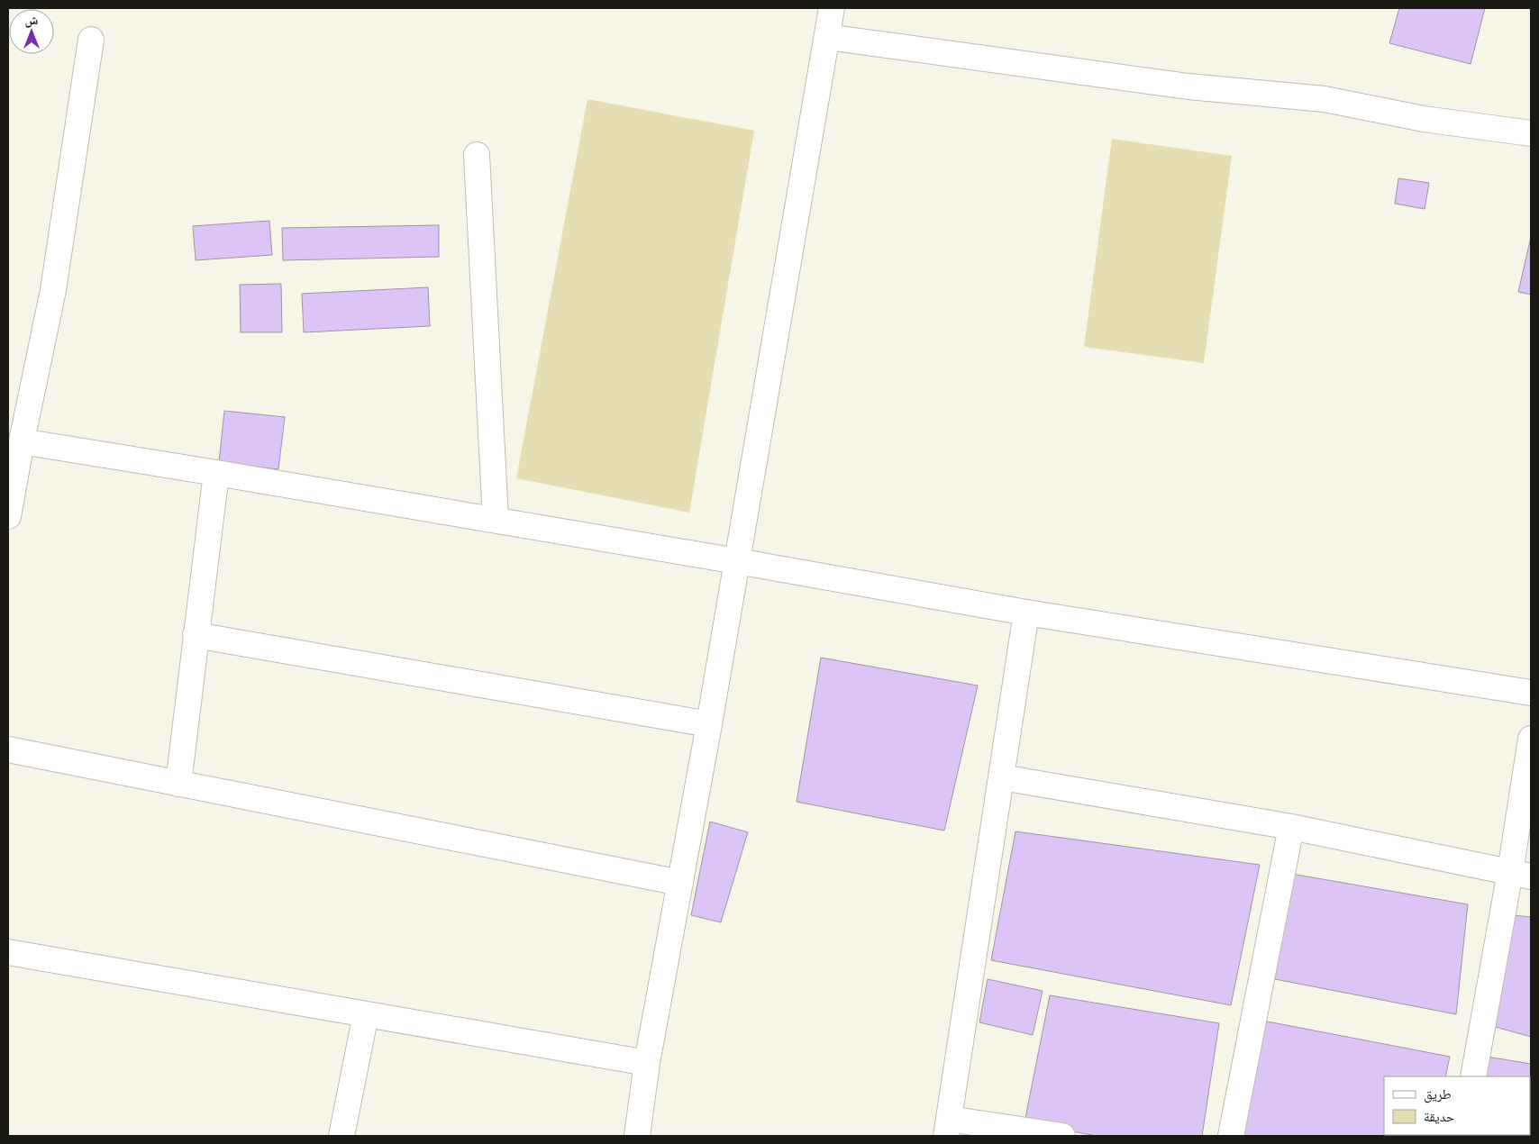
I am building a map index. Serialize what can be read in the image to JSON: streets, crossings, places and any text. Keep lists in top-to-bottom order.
{
  "legend": ["طريق", "حديقة"],
  "north": "top"
}
